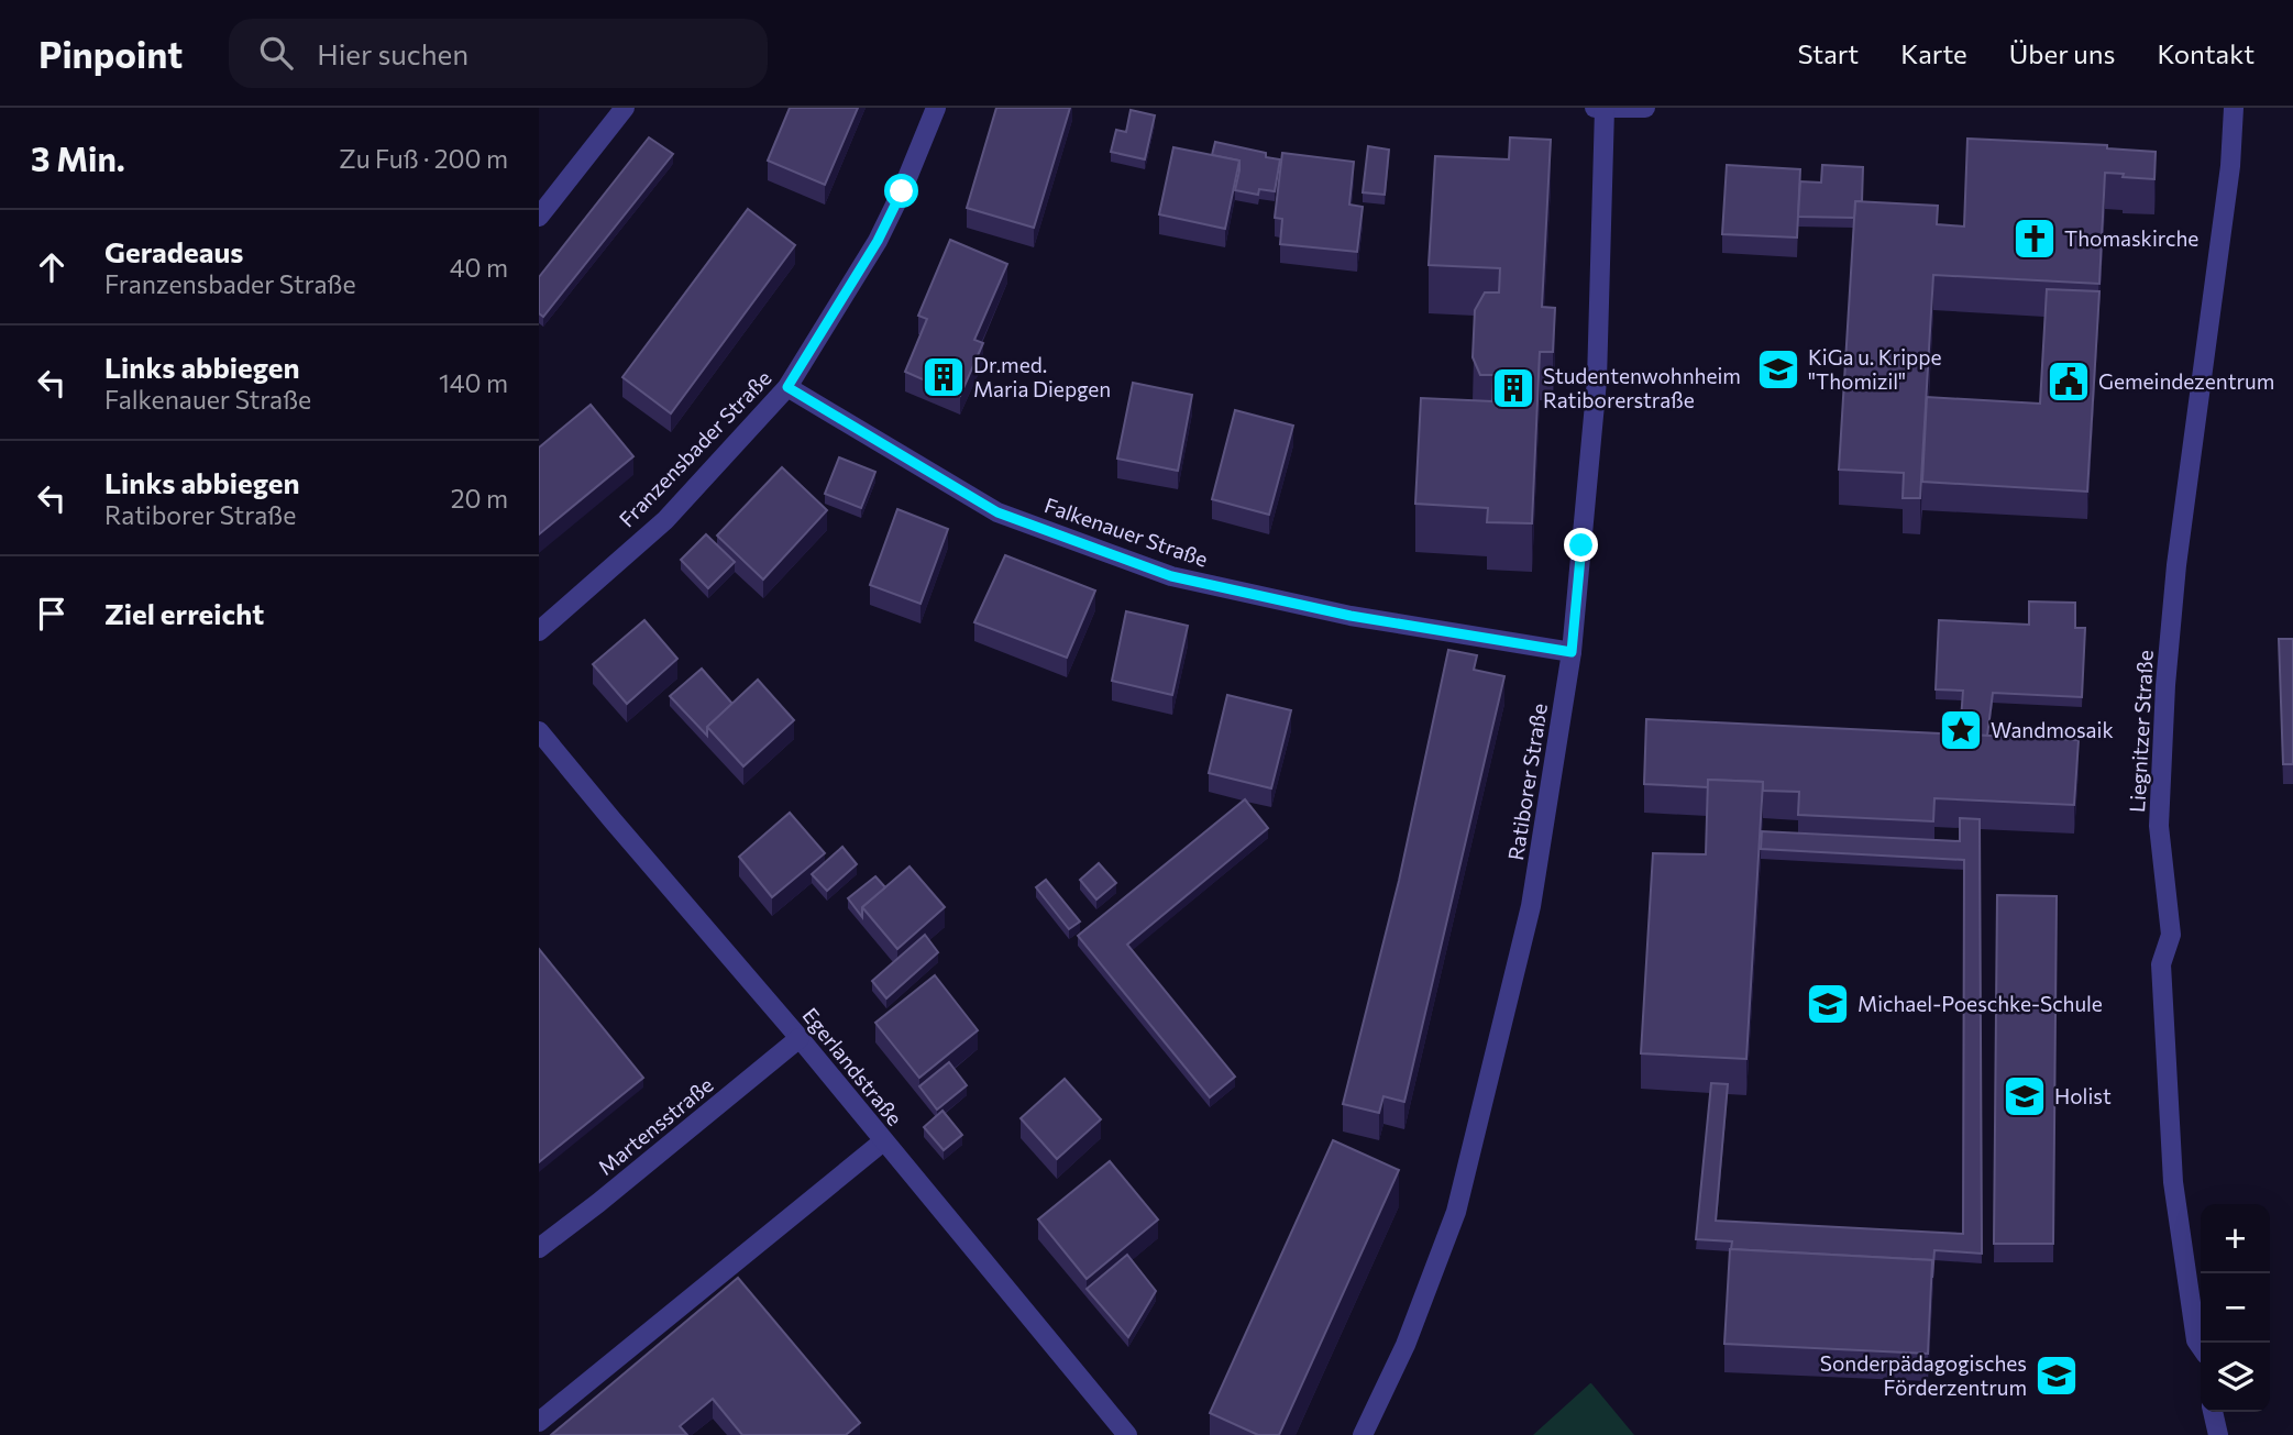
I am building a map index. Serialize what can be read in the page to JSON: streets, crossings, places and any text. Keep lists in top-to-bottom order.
{
  "streets": {
    "street": [
      "Franzensbader Straße",
      "Falkenauer Straße",
      "Liegnitzer Straße",
      "Ratiborer Straße",
      "Egerlandstraße",
      "Martensstraße"
    ]
  },
  "crossings": [
    ["Franzensbader Straße", "Falkenauer Straße"],
    ["Falkenauer Straße", "Ratiborer Straße"],
    ["Egerlandstraße", "Martensstraße"]
  ],
  "places": {
    "church": ["Thomaskirche"],
    "school or university": [
      "KiGa u. Krippe \"Thomizil\"",
      "Michael-Poeschke-Schule",
      "Holist",
      "Sonderpädagogisches Förderzentrum"
    ],
    "building": ["Dr.med. Maria Diepgen", "Studentenwohnheim Ratiborerstraße"],
    "public building": ["Gemeindezentrum"],
    "place": ["Wandmosaik"]
  },
  "page": {
    "header": "Pinpoint",
    "search": "Hier suchen",
    "nav": [
      "Start",
      "Karte",
      "Über uns",
      "Kontakt"
    ],
    "heading": ["3 Min.", "Zu Fuß · 200 m"],
    "list": [
      ["Geradeaus", "Franzensbader Straße", "40 m"],
      ["Links abbiegen", "Falkenauer Straße", "140 m"],
      ["Links abbiegen", "Ratiborer Straße", "20 m"],
      "Ziel erreicht"
    ],
    "map_buttons": ["+", "−"]
  }
}
